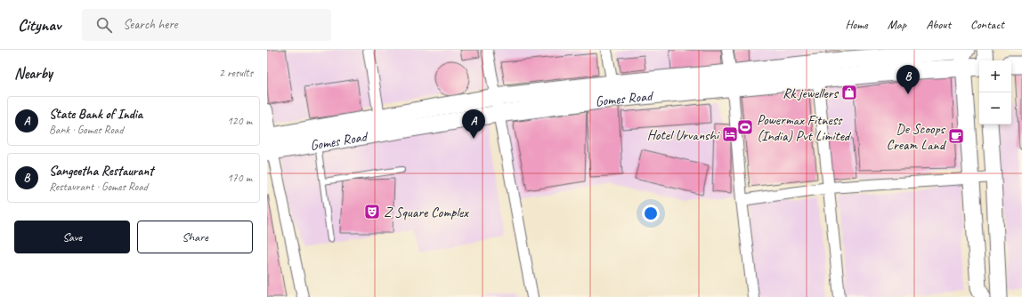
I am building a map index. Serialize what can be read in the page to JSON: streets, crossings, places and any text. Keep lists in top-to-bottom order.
{
  "streets": {
    "main road": ["Gomes Road"]
  },
  "places": {
    "shop": ["Rk jewellers"],
    "sports": ["Powermax Fitness (India) Pvt Limited"],
    "hotel": ["Hotel Urvanshi"],
    "cafe": ["De Scoops Cream Land"],
    "theatre": ["Z Square Complex"]
  },
  "page": {
    "header": "Citynav",
    "search": "Search here",
    "nav": [
      "Home",
      "Map",
      "About",
      "Contact"
    ],
    "heading": ["Nearby", "2 results"],
    "map_buttons": ["+", "−"],
    "pins": ["B", "A"],
    "list": [
      {
        "mark": "A",
        "name": "State Bank of India",
        "note": "Bank · Gomes Road",
        "value": "120 m"
      },
      {
        "mark": "B",
        "name": "Sangeetha Restaurant",
        "note": "Restaurant · Gomes Road",
        "value": "170 m"
      }
    ],
    "buttons": ["Save", "Share"]
  }
}
